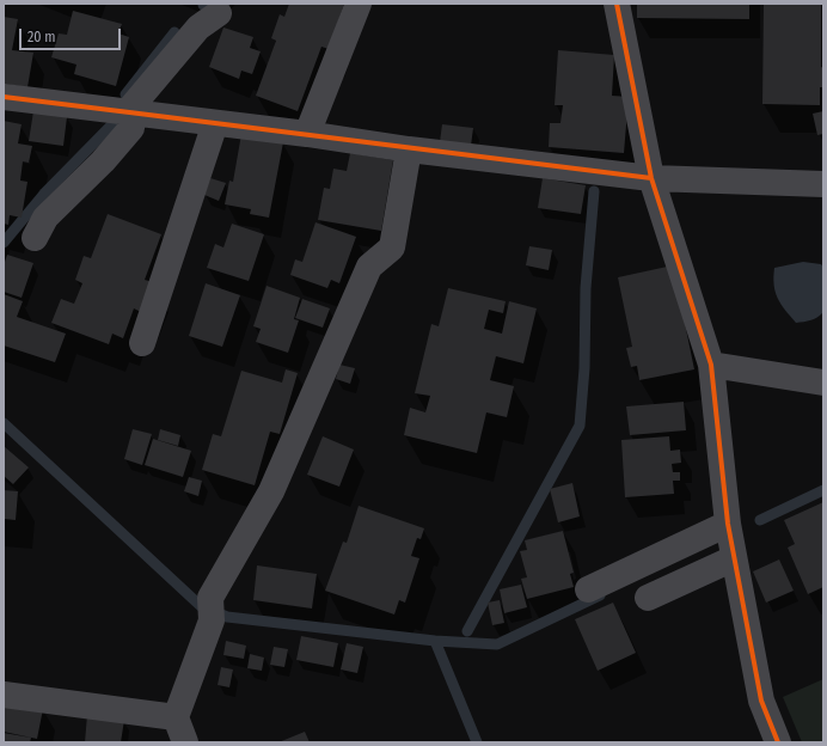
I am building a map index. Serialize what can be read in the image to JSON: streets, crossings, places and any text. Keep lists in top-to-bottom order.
{
  "scale_bar": "20 m"
}
